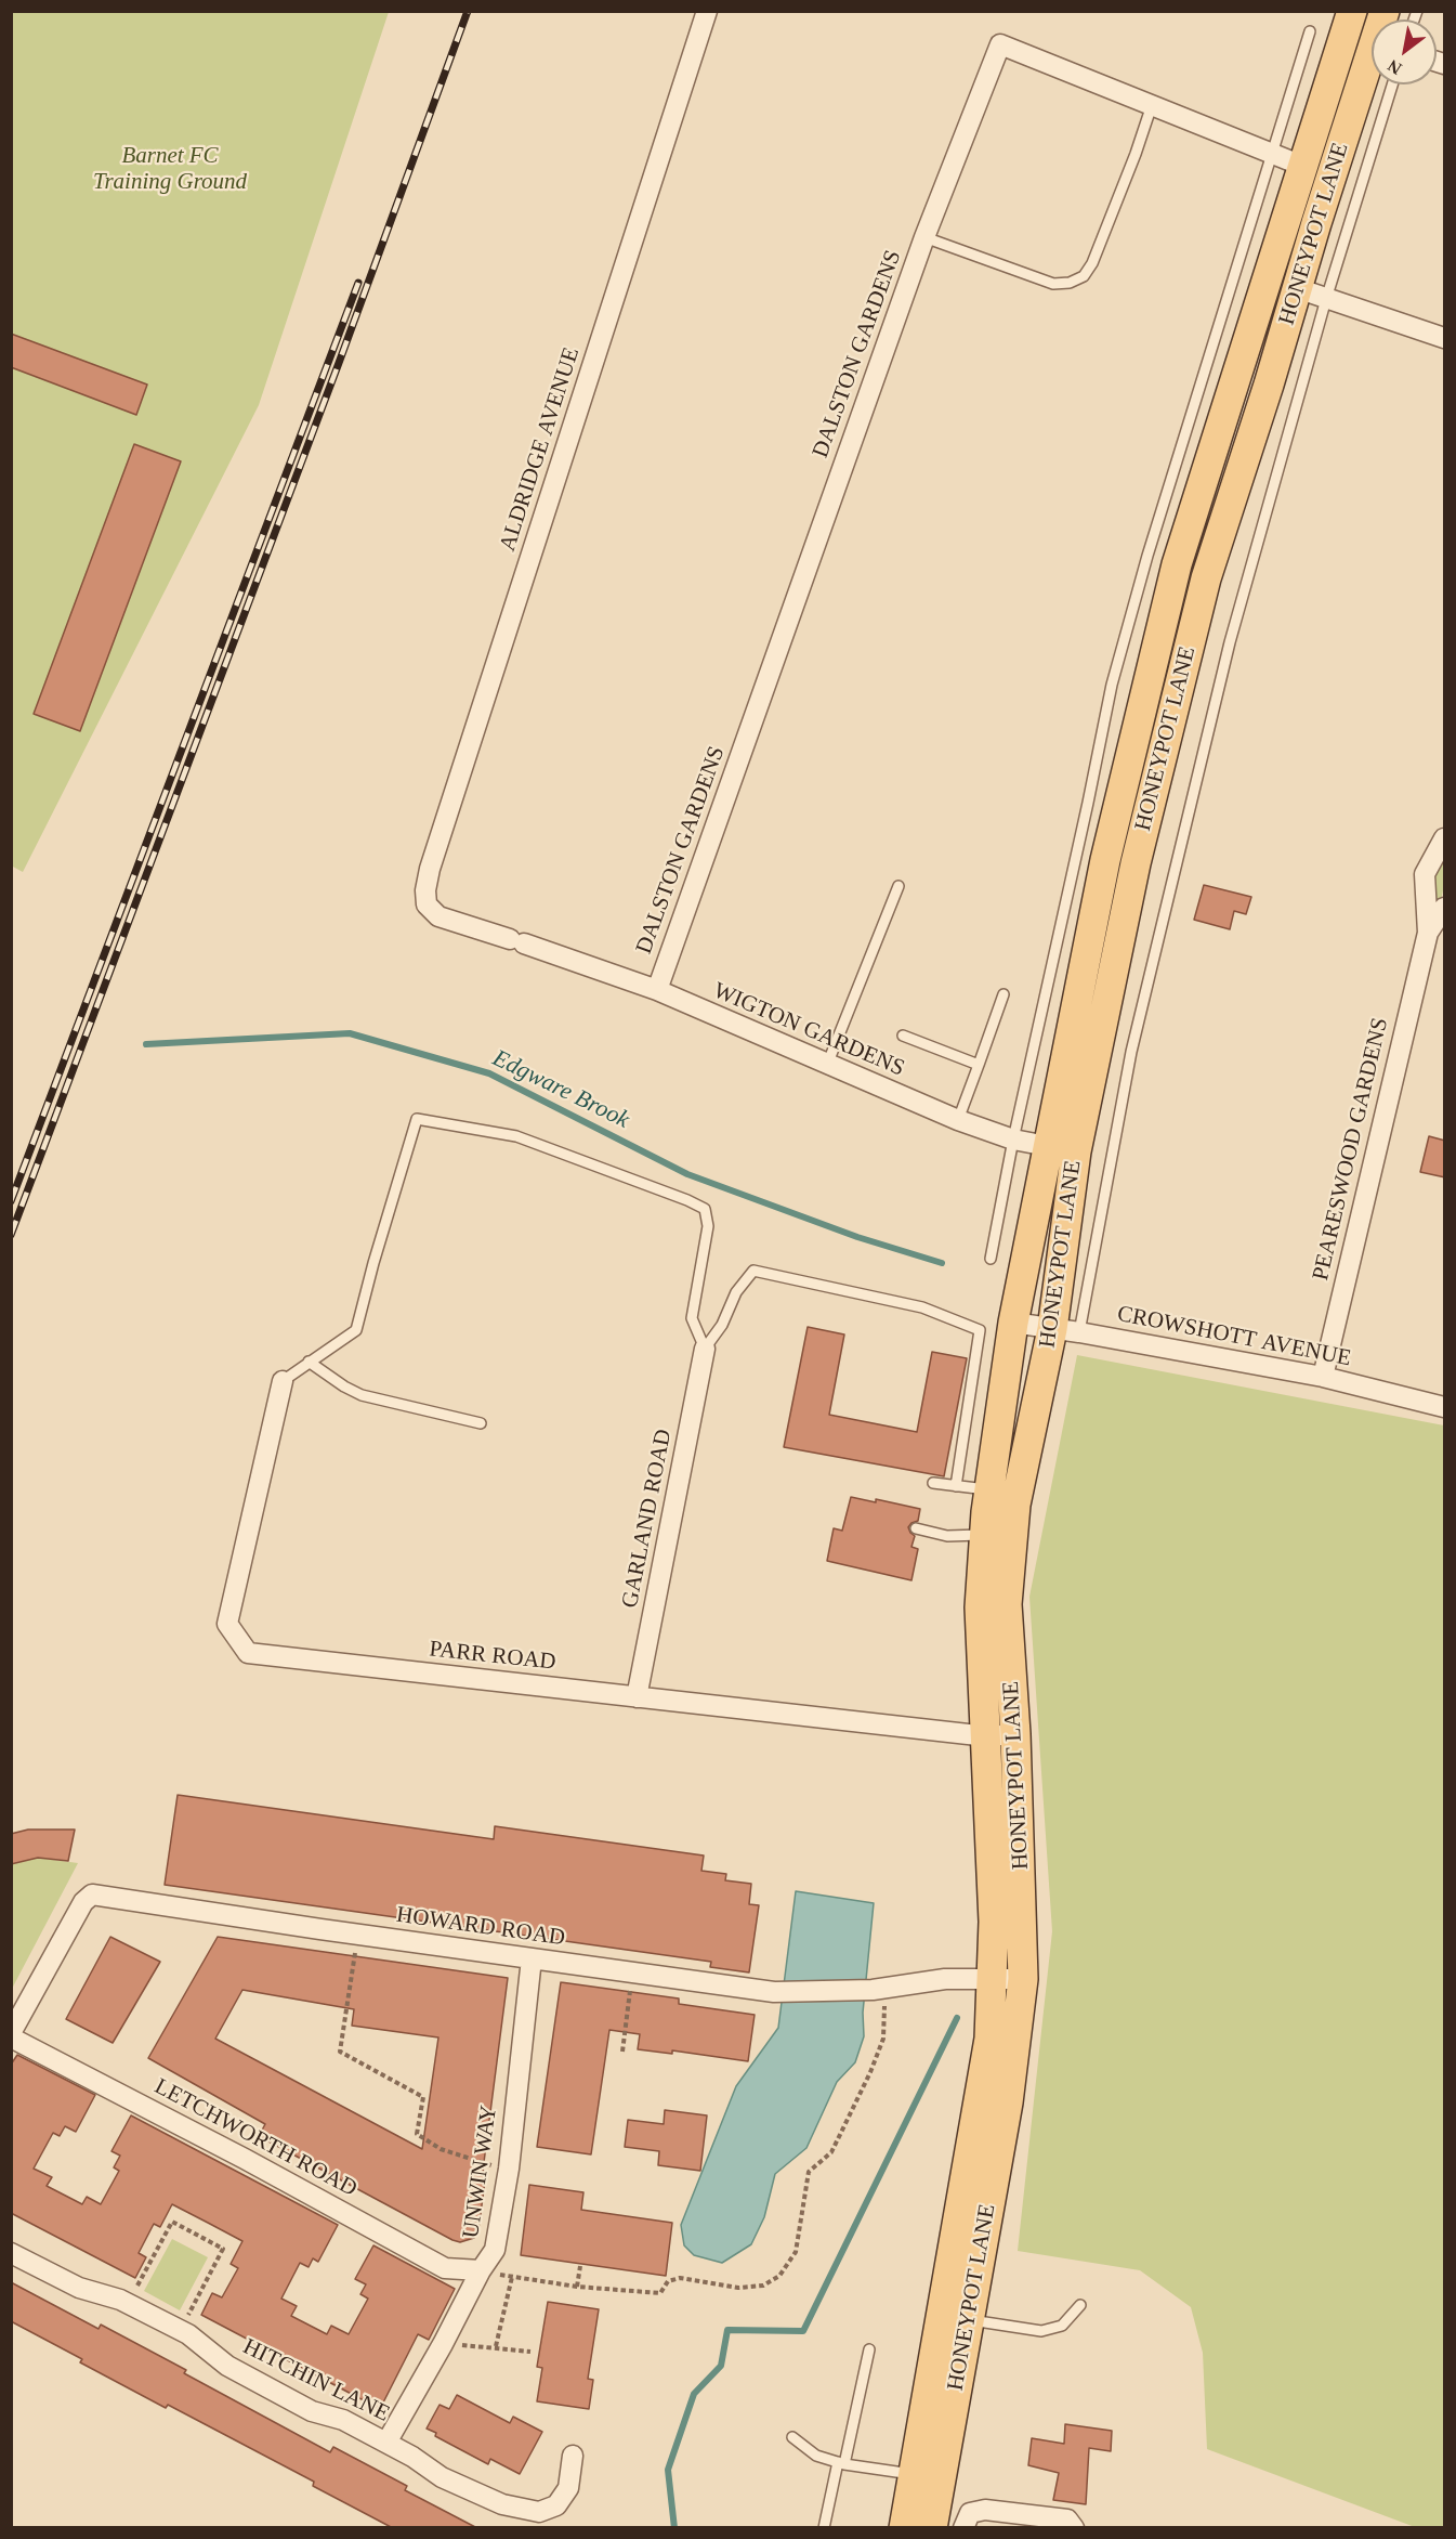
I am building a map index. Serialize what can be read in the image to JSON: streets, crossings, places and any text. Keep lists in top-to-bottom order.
{
  "streets": {
    "main road": ["HONEYPOT LANE"],
    "street": [
      "DALSTON GARDENS",
      "ALDRIDGE AVENUE",
      "WIGTON GARDENS",
      "PEARESWOOD GARDENS",
      "CROWSHOTT AVENUE",
      "GARLAND ROAD",
      "PARR ROAD",
      "HOWARD ROAD",
      "LETCHWORTH ROAD",
      "UNWIN WAY",
      "HITCHIN LANE"
    ]
  },
  "crossings": [
    ["HONEYPOT LANE", "DALSTON GARDENS"],
    ["HONEYPOT LANE", "WIGTON GARDENS"],
    ["HONEYPOT LANE", "CROWSHOTT AVENUE"],
    ["HONEYPOT LANE", "PARR ROAD"],
    ["HONEYPOT LANE", "HOWARD ROAD"],
    ["DALSTON GARDENS", "WIGTON GARDENS"],
    ["ALDRIDGE AVENUE", "WIGTON GARDENS"],
    ["PEARESWOOD GARDENS", "CROWSHOTT AVENUE"],
    ["GARLAND ROAD", "PARR ROAD"],
    ["HOWARD ROAD", "UNWIN WAY"],
    ["LETCHWORTH ROAD", "UNWIN WAY"],
    ["UNWIN WAY", "HITCHIN LANE"]
  ],
  "water": ["Edgware Brook"],
  "parks": ["Barnet FC Training Ground"],
  "north": "bottom left"
}
